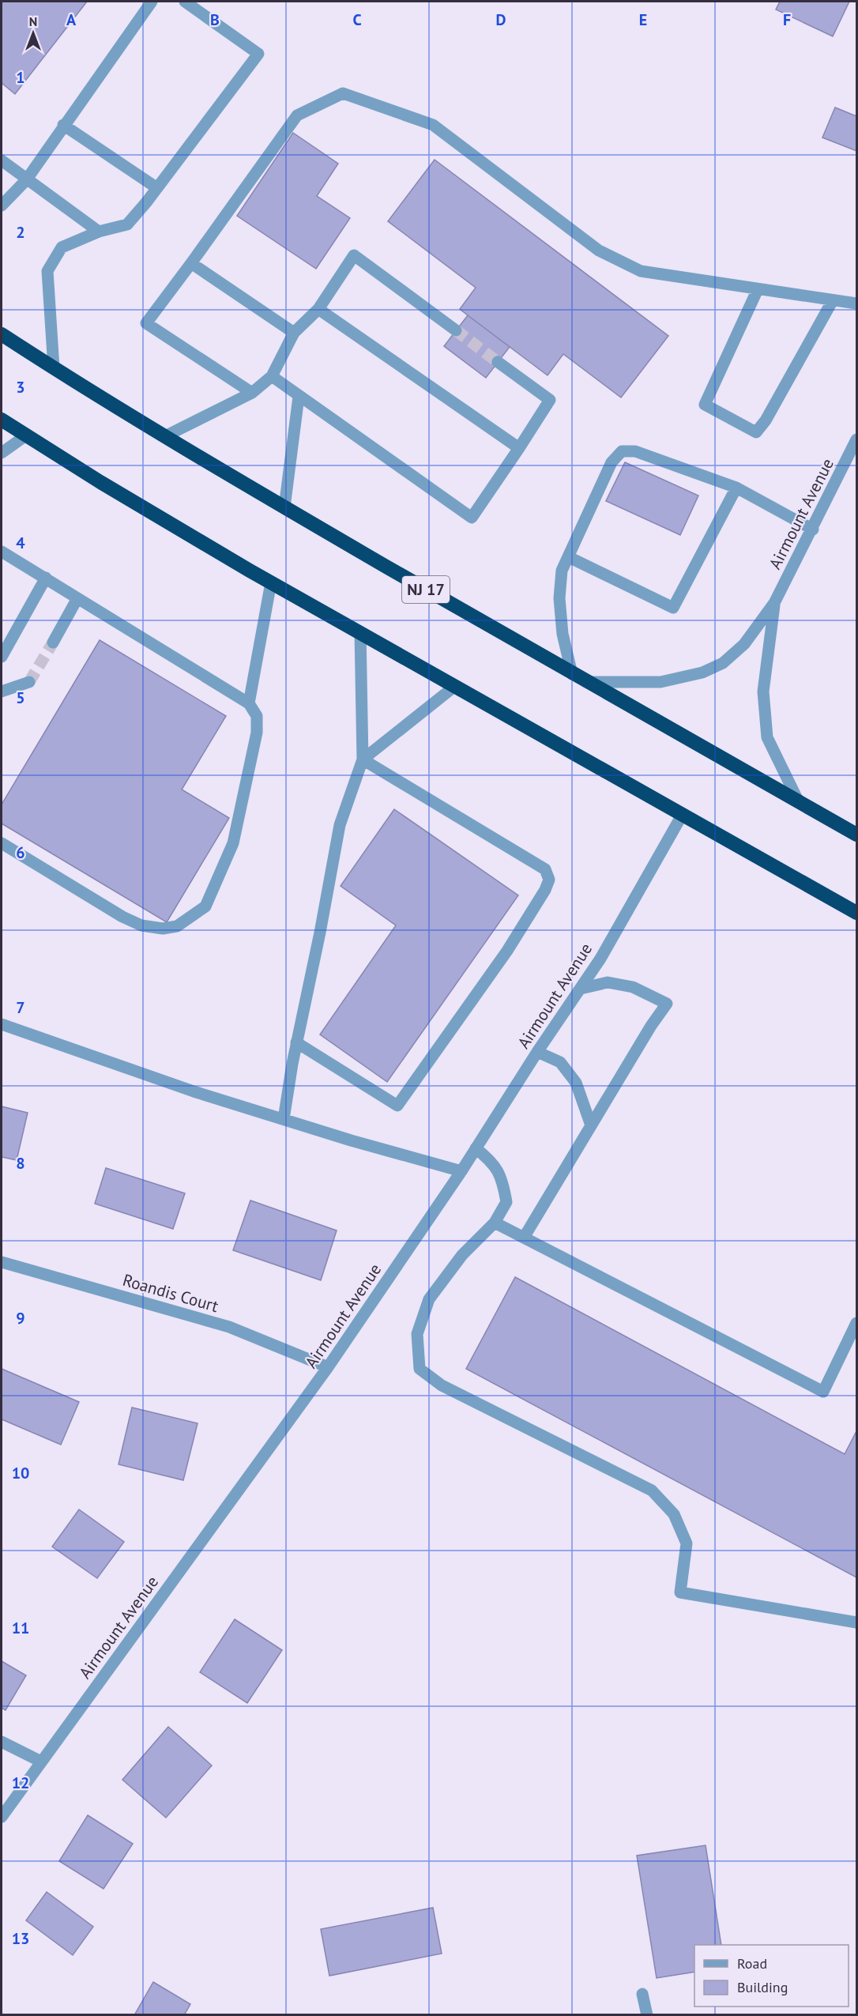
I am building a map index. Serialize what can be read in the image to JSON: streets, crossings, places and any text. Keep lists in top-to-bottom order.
{
  "streets": {
    "highway": ["NJ 17"],
    "street": ["Airmount Avenue", "Roandis Court"]
  },
  "crossings": [
    ["Airmount Avenue", "NJ 17"],
    ["Airmount Avenue", "Roandis Court"]
  ],
  "legend": ["Road", "Building"],
  "north": "top",
  "grid": {
    "columns": [
      "A",
      "B",
      "C",
      "D",
      "E",
      "F"
    ],
    "rows": [
      "1",
      "2",
      "3",
      "4",
      "5",
      "6",
      "7",
      "8",
      "9",
      "10",
      "11",
      "12",
      "13"
    ]
  }
}
